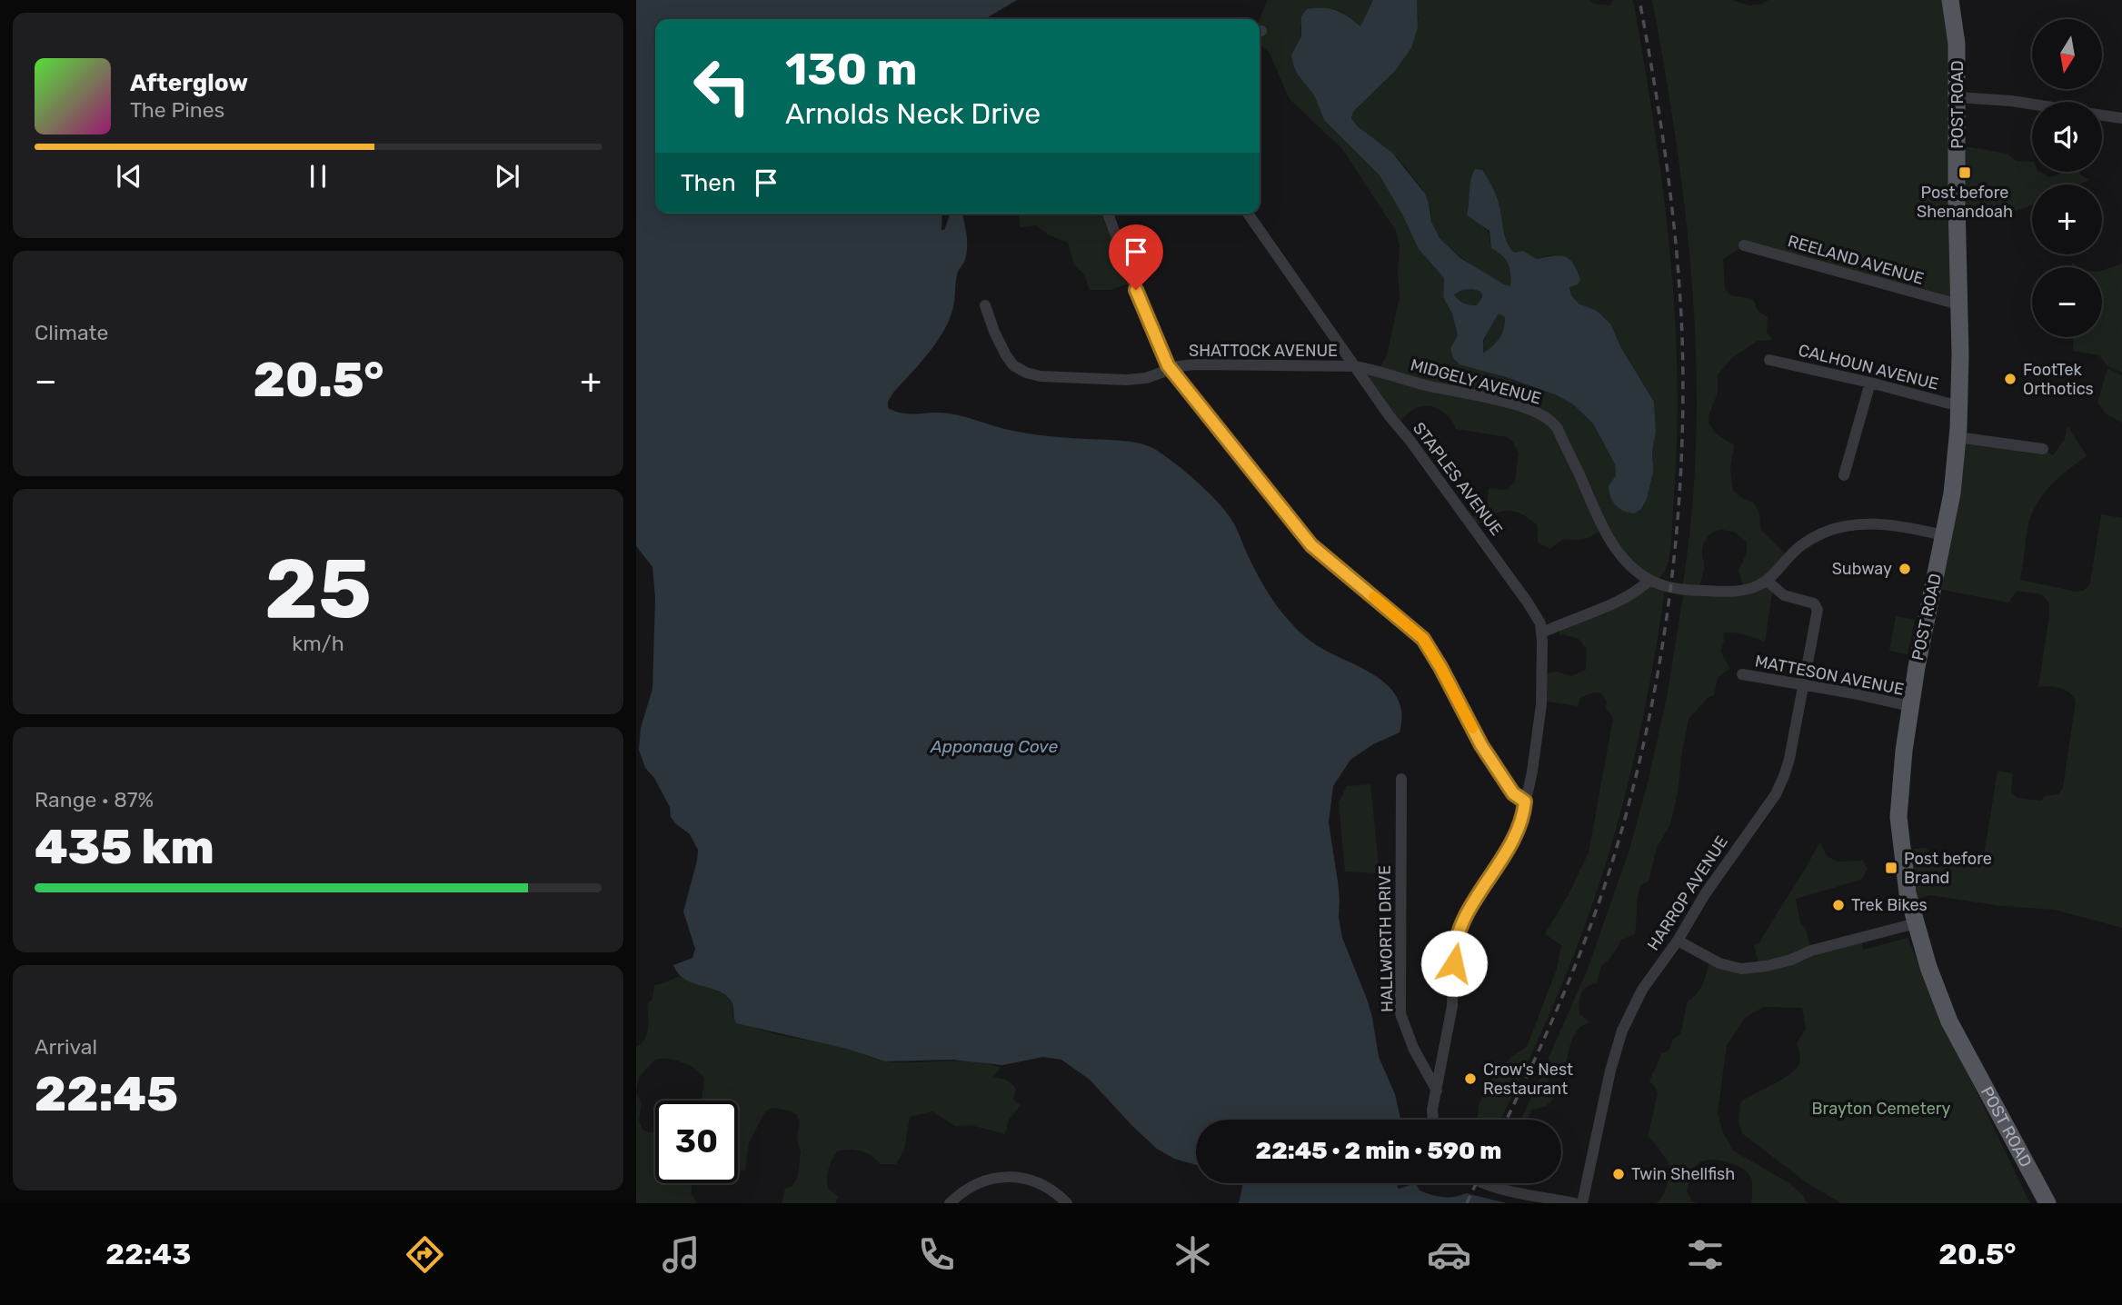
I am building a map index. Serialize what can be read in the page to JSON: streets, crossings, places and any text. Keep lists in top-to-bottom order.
{
  "streets": {
    "main road": ["POST ROAD"],
    "street": [
      "REELAND AVENUE",
      "SHATTOCK AVENUE",
      "CALHOUN AVENUE",
      "MIDGELY AVENUE",
      "STAPLES AVENUE",
      "MATTESON AVENUE",
      "HARROP AVENUE",
      "HALLWORTH DRIVE"
    ]
  },
  "crossings": [
    ["POST ROAD", "REELAND AVENUE"],
    ["POST ROAD", "CALHOUN AVENUE"],
    ["POST ROAD", "MATTESON AVENUE"],
    ["SHATTOCK AVENUE", "MIDGELY AVENUE"],
    ["SHATTOCK AVENUE", "STAPLES AVENUE"],
    ["MIDGELY AVENUE", "STAPLES AVENUE"],
    ["STAPLES AVENUE", "HALLWORTH DRIVE"],
    ["MATTESON AVENUE", "HARROP AVENUE"]
  ],
  "water": ["Apponaug Cove"],
  "parks": ["Brayton Cemetery"],
  "places": {
    "transit": ["Post before Shenandoah", "Post before Brand"],
    "other": [
      "FootTek Orthotics",
      "Subway",
      "Trek Bikes",
      "Crow's Nest Restaurant",
      "Twin Shellfish"
    ]
  },
  "north": "bottom",
  "page": {
    "map_buttons": ["+", "−"],
    "turn": ["130 m", "Arnolds Neck Drive"],
    "song": ["Afterglow", "The Pines"],
    "then": "Then",
    "tile": [
      "Climate",
      ["25", "km/h"],
      ["Range · 87%", "435 km"],
      ["Arrival", "22:45"]
    ],
    "heat": ["−", "20.5°", "+"],
    "limit": "30",
    "trip": "22:45 · 2 min · 590 m",
    "tabs": ["22:43", "20.5°"]
  }
}
